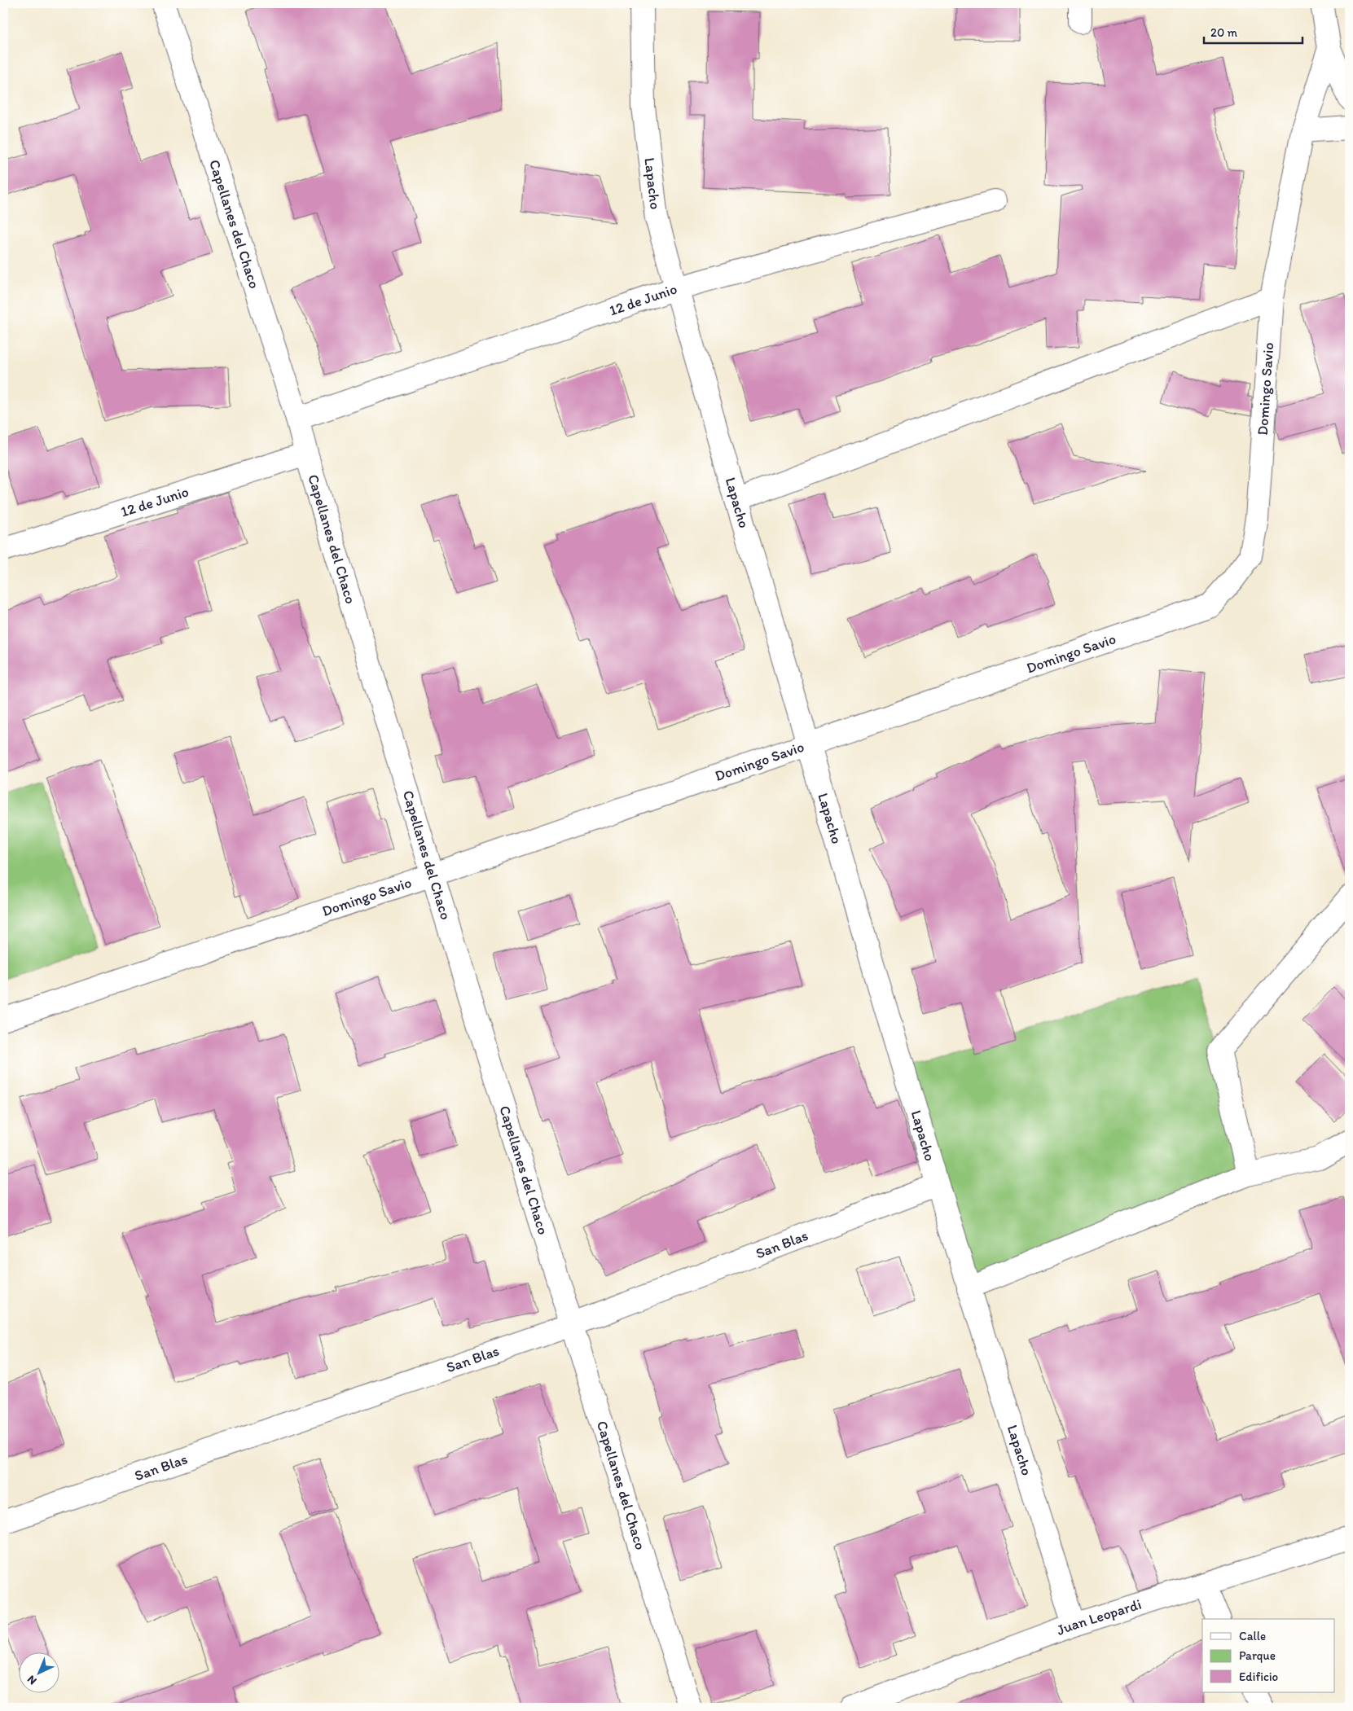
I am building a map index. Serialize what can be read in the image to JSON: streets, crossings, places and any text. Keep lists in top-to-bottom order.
{
  "streets": {
    "street": [
      "Lapacho",
      "Capellanes del Chaco",
      "12 de Junio",
      "Domingo Savio",
      "San Blas",
      "Juan Leopardi"
    ]
  },
  "crossings": [
    ["Lapacho", "12 de Junio"],
    ["Lapacho", "Domingo Savio"],
    ["Lapacho", "San Blas"],
    ["Lapacho", "Juan Leopardi"],
    ["Capellanes del Chaco", "12 de Junio"],
    ["Capellanes del Chaco", "Domingo Savio"],
    ["Capellanes del Chaco", "San Blas"]
  ],
  "legend": ["Calle", "Parque", "Edificio"],
  "scale_bar": "20 m",
  "north": "bottom left"
}
